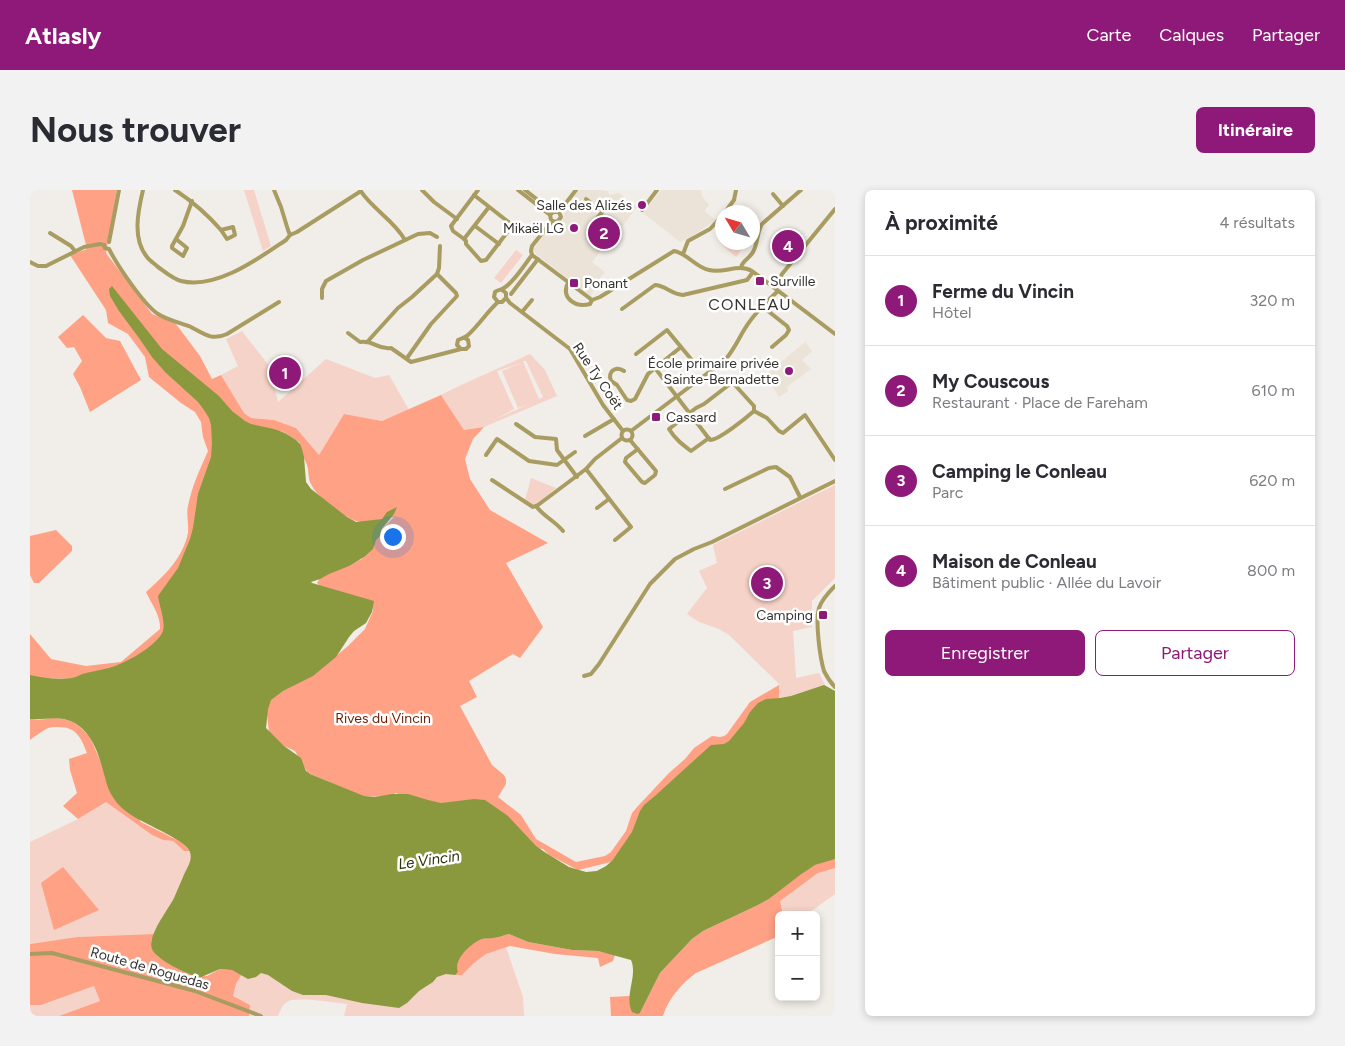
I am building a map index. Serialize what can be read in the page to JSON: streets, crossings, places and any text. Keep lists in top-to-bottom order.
{
  "streets": {
    "street": ["Rue Ty Coët", "Route de Roguedas"]
  },
  "districts": ["CONLEAU"],
  "water": ["Le Vincin"],
  "parks": ["Rives du Vincin"],
  "places": {
    "other": ["Salle des Alizés", "Mikaël LG", "École primaire privée Sainte-Bernadette"],
    "transit": [
      "Surville",
      "Ponant",
      "Cassard",
      "Camping"
    ]
  },
  "north": "top left",
  "page": {
    "header": "Atlasly",
    "nav": ["Carte", "Calques", "Partager"],
    "buttons": [
      "Itinéraire",
      ["Enregistrer", "Partager"]
    ],
    "title": "Nous trouver",
    "heading": ["À proximité", "4 résultats"],
    "pins": [
      "2",
      "4",
      "1",
      "3"
    ],
    "list": [
      {
        "mark": "1",
        "name": "Ferme du Vincin",
        "note": "Hôtel",
        "value": "320 m"
      },
      {
        "mark": "2",
        "name": "My Couscous",
        "note": "Restaurant · Place de Fareham",
        "value": "610 m"
      },
      {
        "mark": "3",
        "name": "Camping le Conleau",
        "note": "Parc",
        "value": "620 m"
      },
      {
        "mark": "4",
        "name": "Maison de Conleau",
        "note": "Bâtiment public · Allée du Lavoir",
        "value": "800 m"
      }
    ],
    "map_buttons": ["+", "−"]
  }
}
